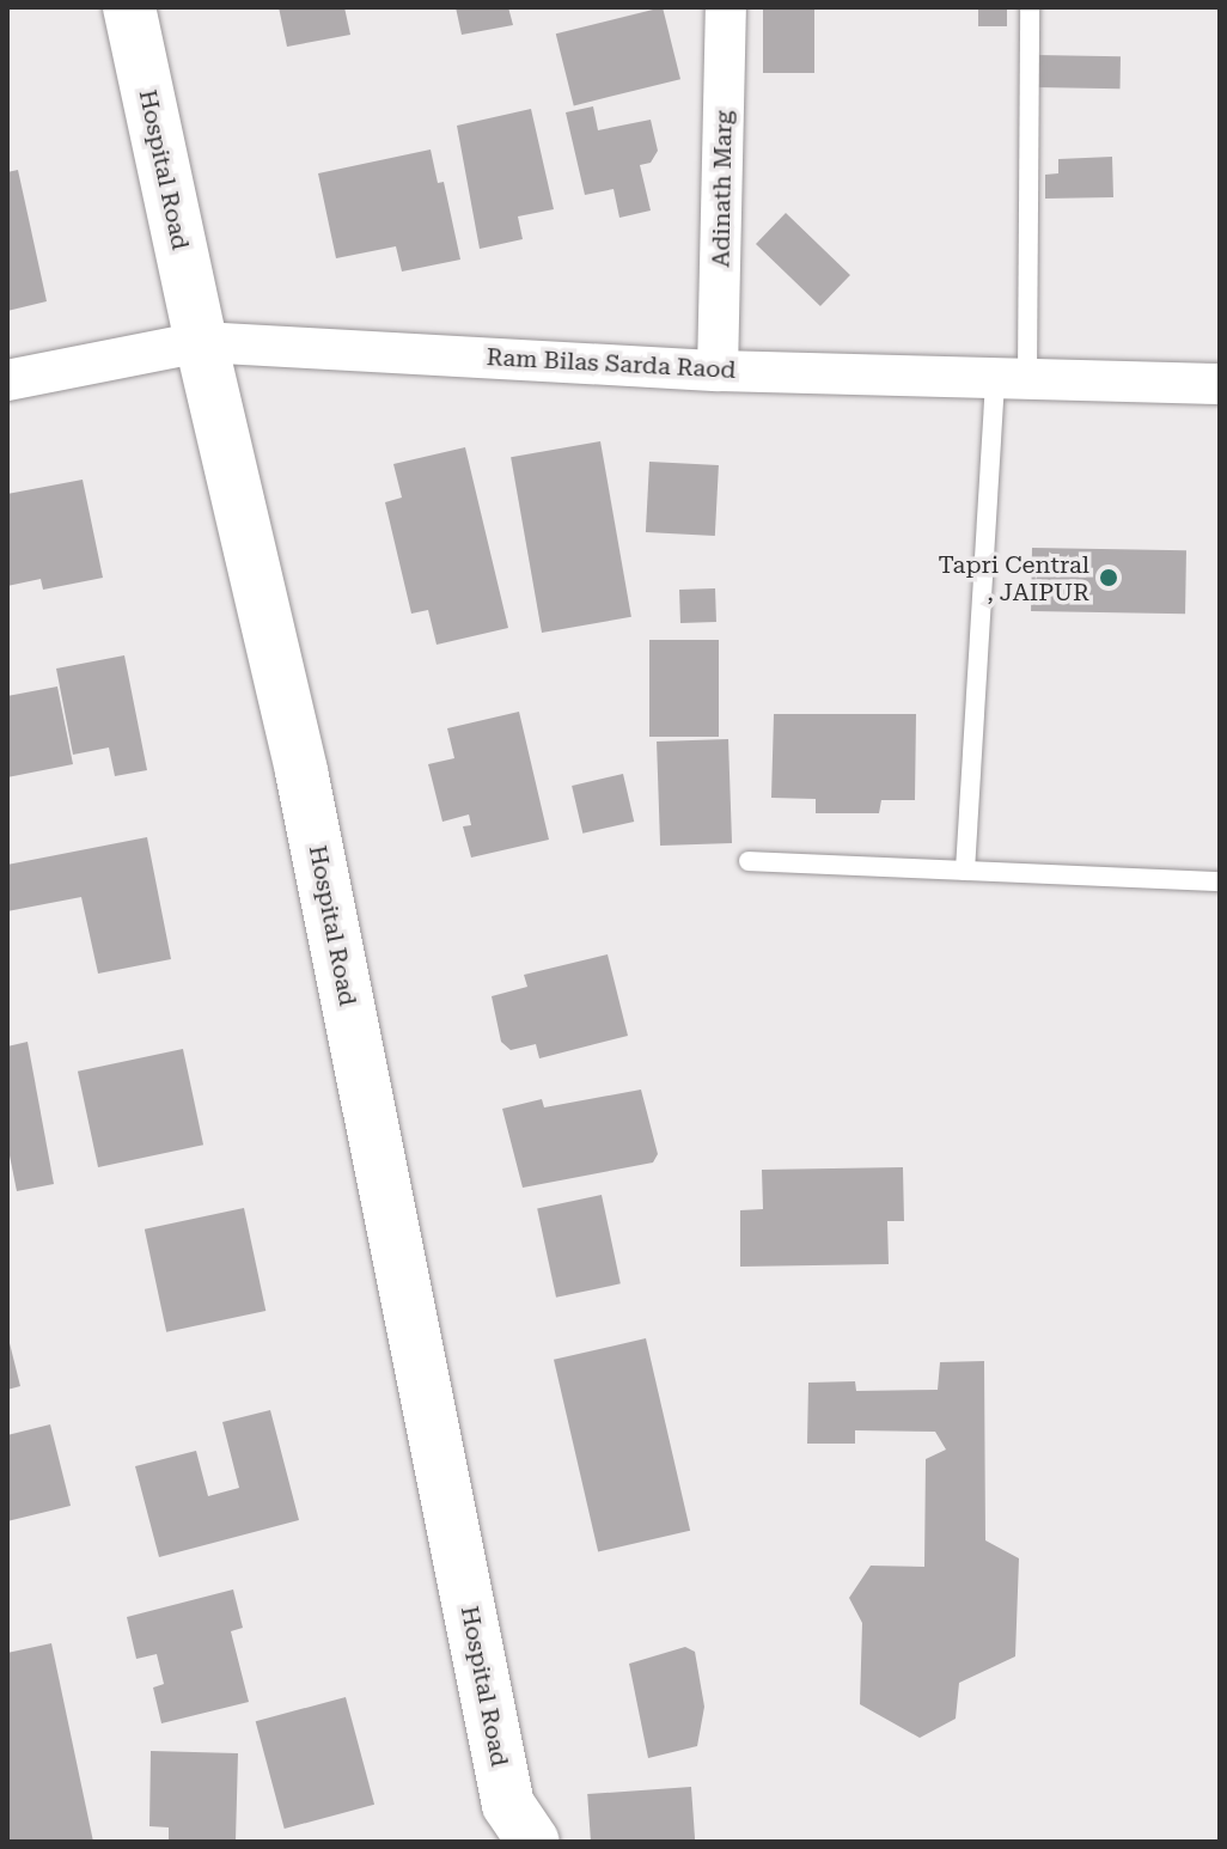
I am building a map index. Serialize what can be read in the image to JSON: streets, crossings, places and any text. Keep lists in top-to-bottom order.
{
  "streets": {
    "street": ["Hospital Road", "Adinath Marg", "Ram Bilas Sarda Raod"]
  },
  "crossings": [
    ["Hospital Road", "Ram Bilas Sarda Raod"],
    ["Adinath Marg", "Ram Bilas Sarda Raod"]
  ],
  "places": ["Tapri Central , JAIPUR"]
}
